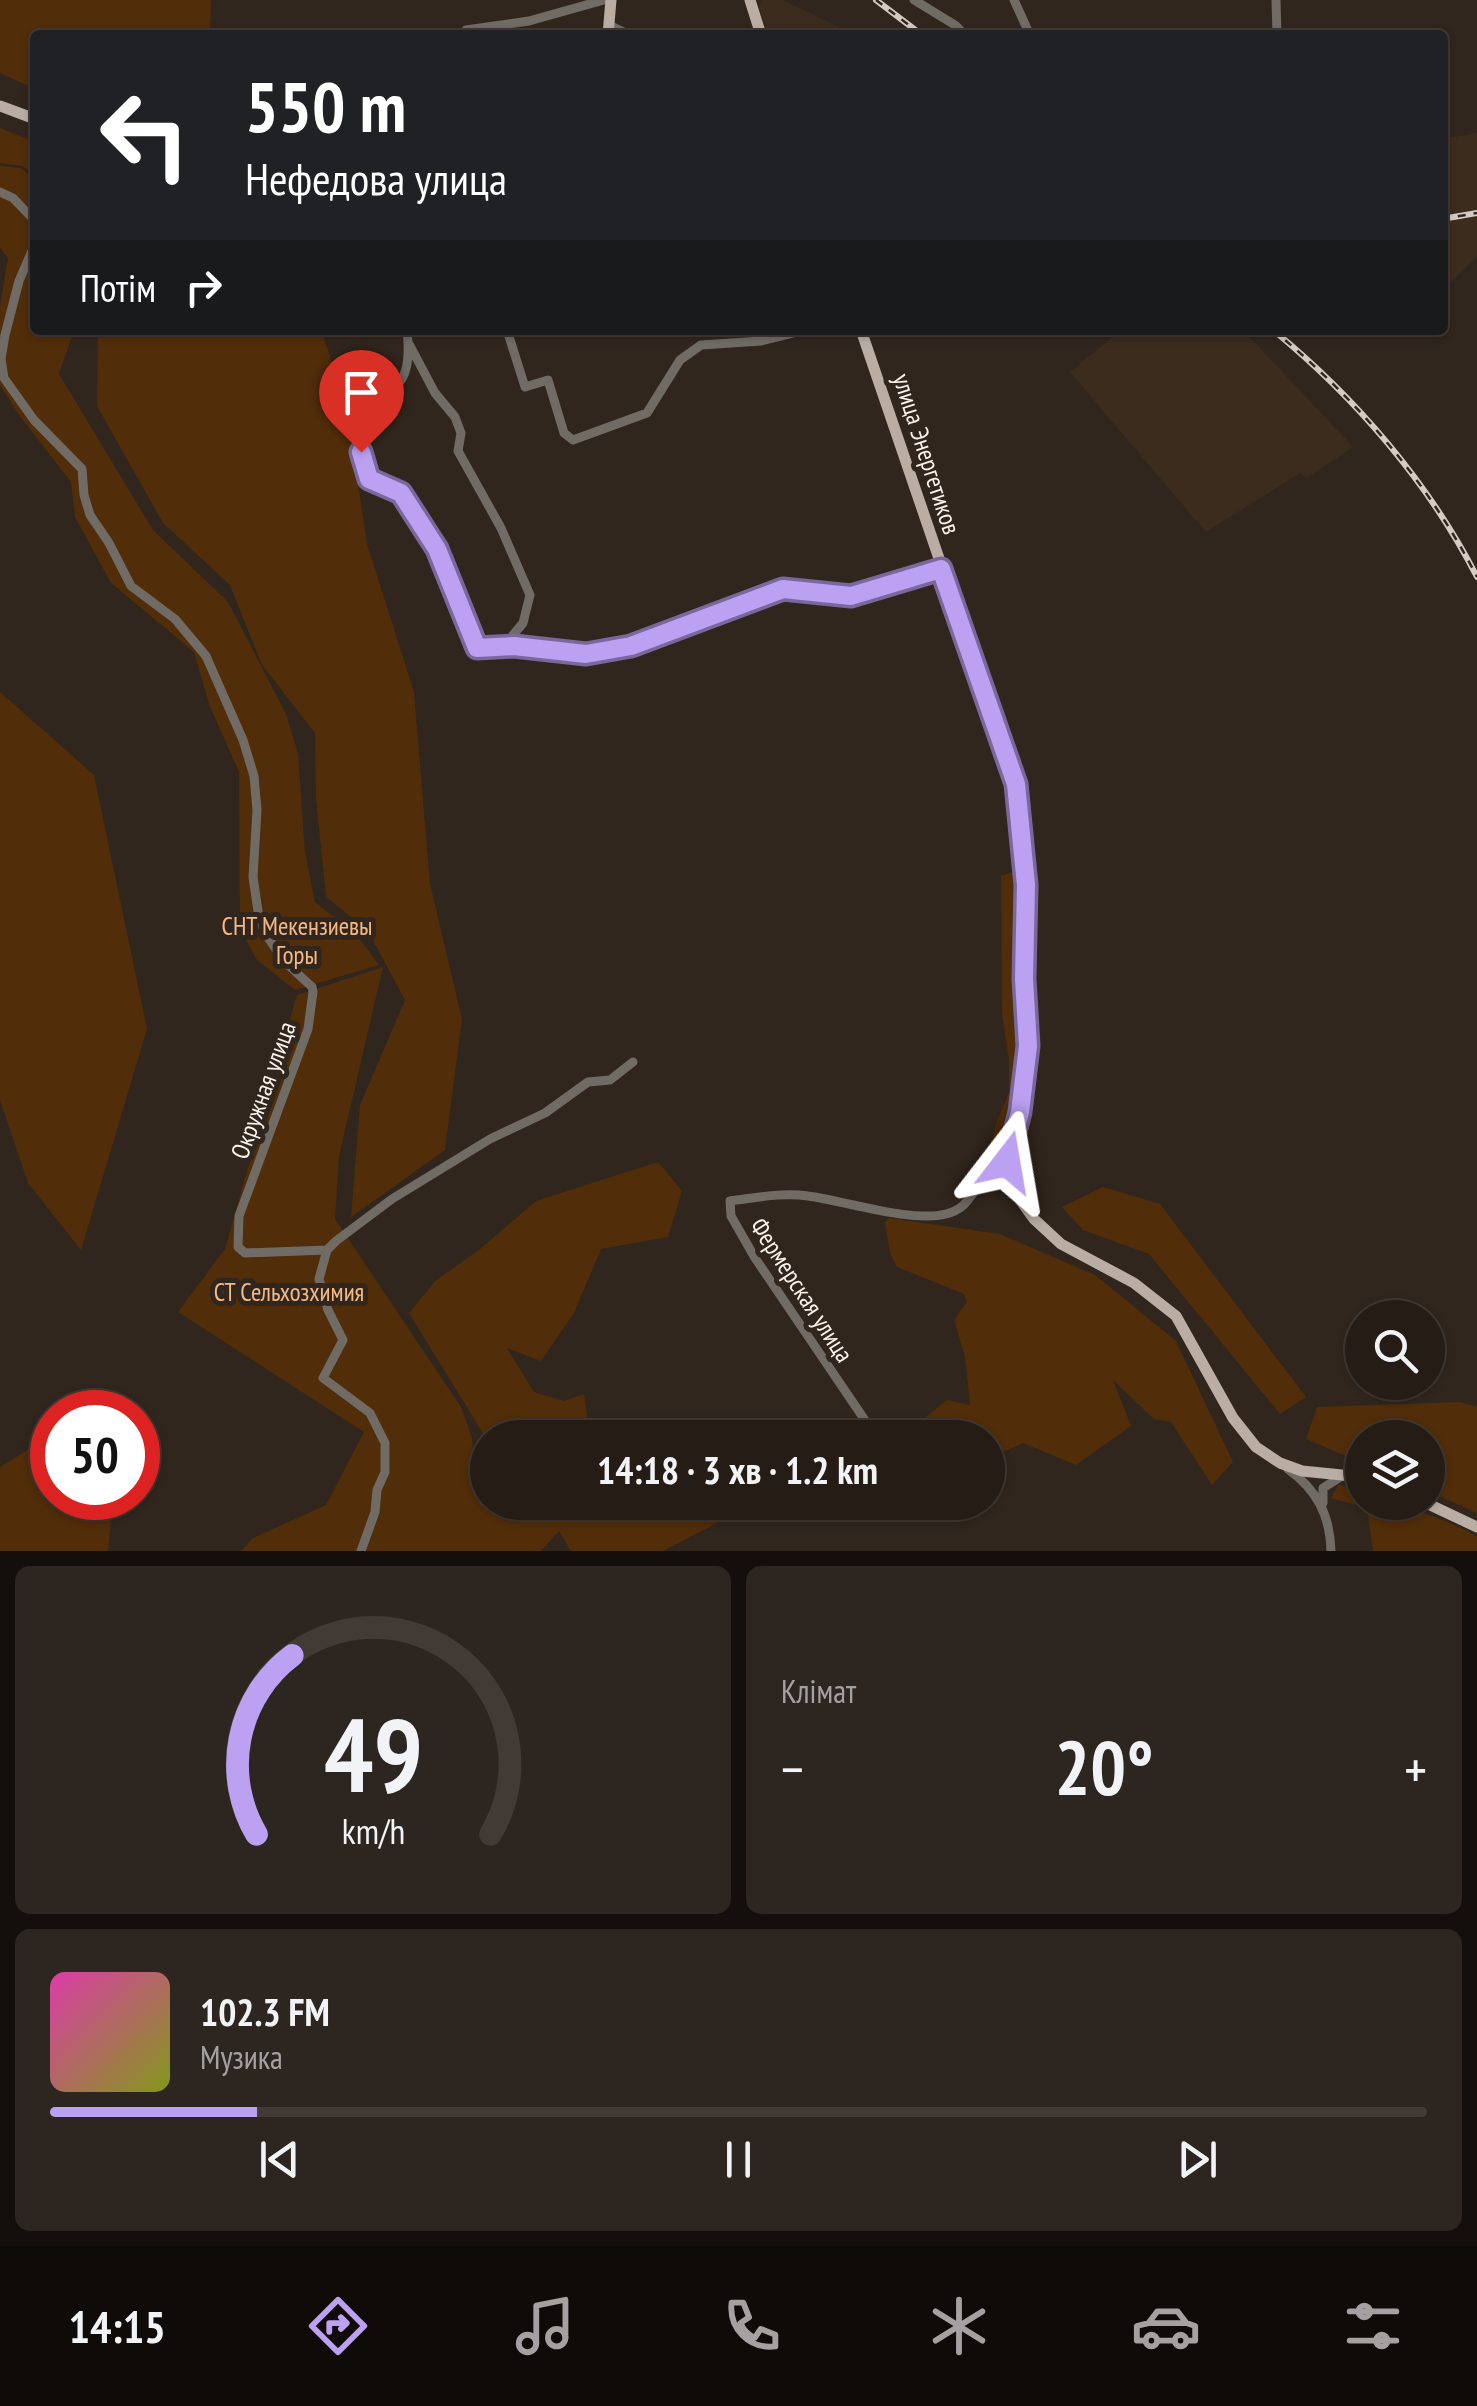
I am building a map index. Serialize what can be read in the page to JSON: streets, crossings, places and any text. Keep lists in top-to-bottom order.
{
  "streets": {
    "main road": ["улица Энергетиков"],
    "street": ["Окружная улица", "Фермерская улица"]
  },
  "crossings": [
    ["улица Энергетиков", "Фермерская улица"]
  ],
  "parks": ["СНТ Мекензиевы Горы", "СТ Сельхозхимия"],
  "page": {
    "turn": ["550 m", "Нефедова улица"],
    "then": "Потім",
    "limit": "50",
    "trip": "14:18 · 3 хв · 1.2 km",
    "tile": "Клімат",
    "heat": ["−", "20°", "+"],
    "song": ["102.3 FM", "Музика"],
    "tabs": "14:15",
    "gauge": ["49", "km/h"]
  }
}
